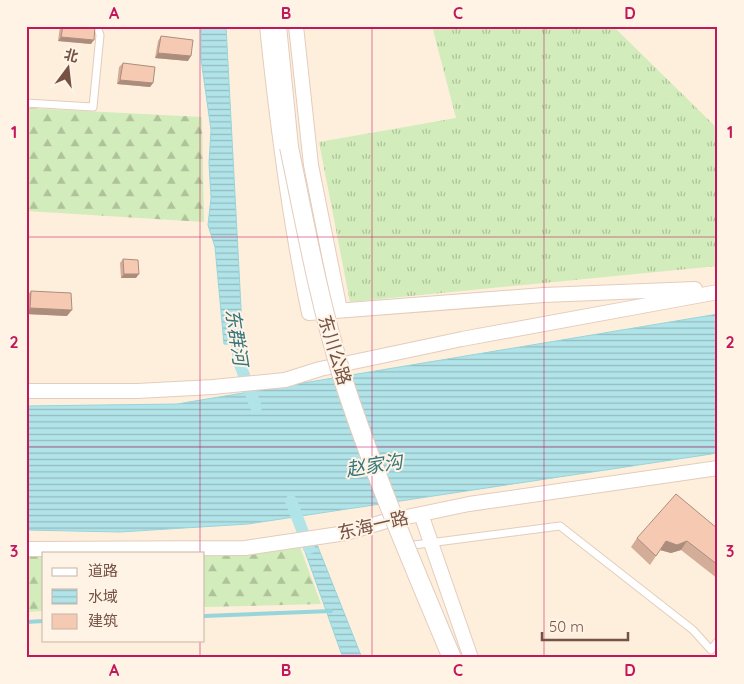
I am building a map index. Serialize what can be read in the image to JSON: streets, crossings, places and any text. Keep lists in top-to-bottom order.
{
  "streets": {
    "street": ["东川公路", "东海一路"]
  },
  "water": ["东群河", "赵家沟"],
  "legend": ["道路", "水域", "建筑"],
  "scale_bar": "50 m",
  "north": "top",
  "grid": {
    "columns": [
      "A",
      "B",
      "C",
      "D"
    ],
    "rows": ["1", "2", "3"]
  }
}
